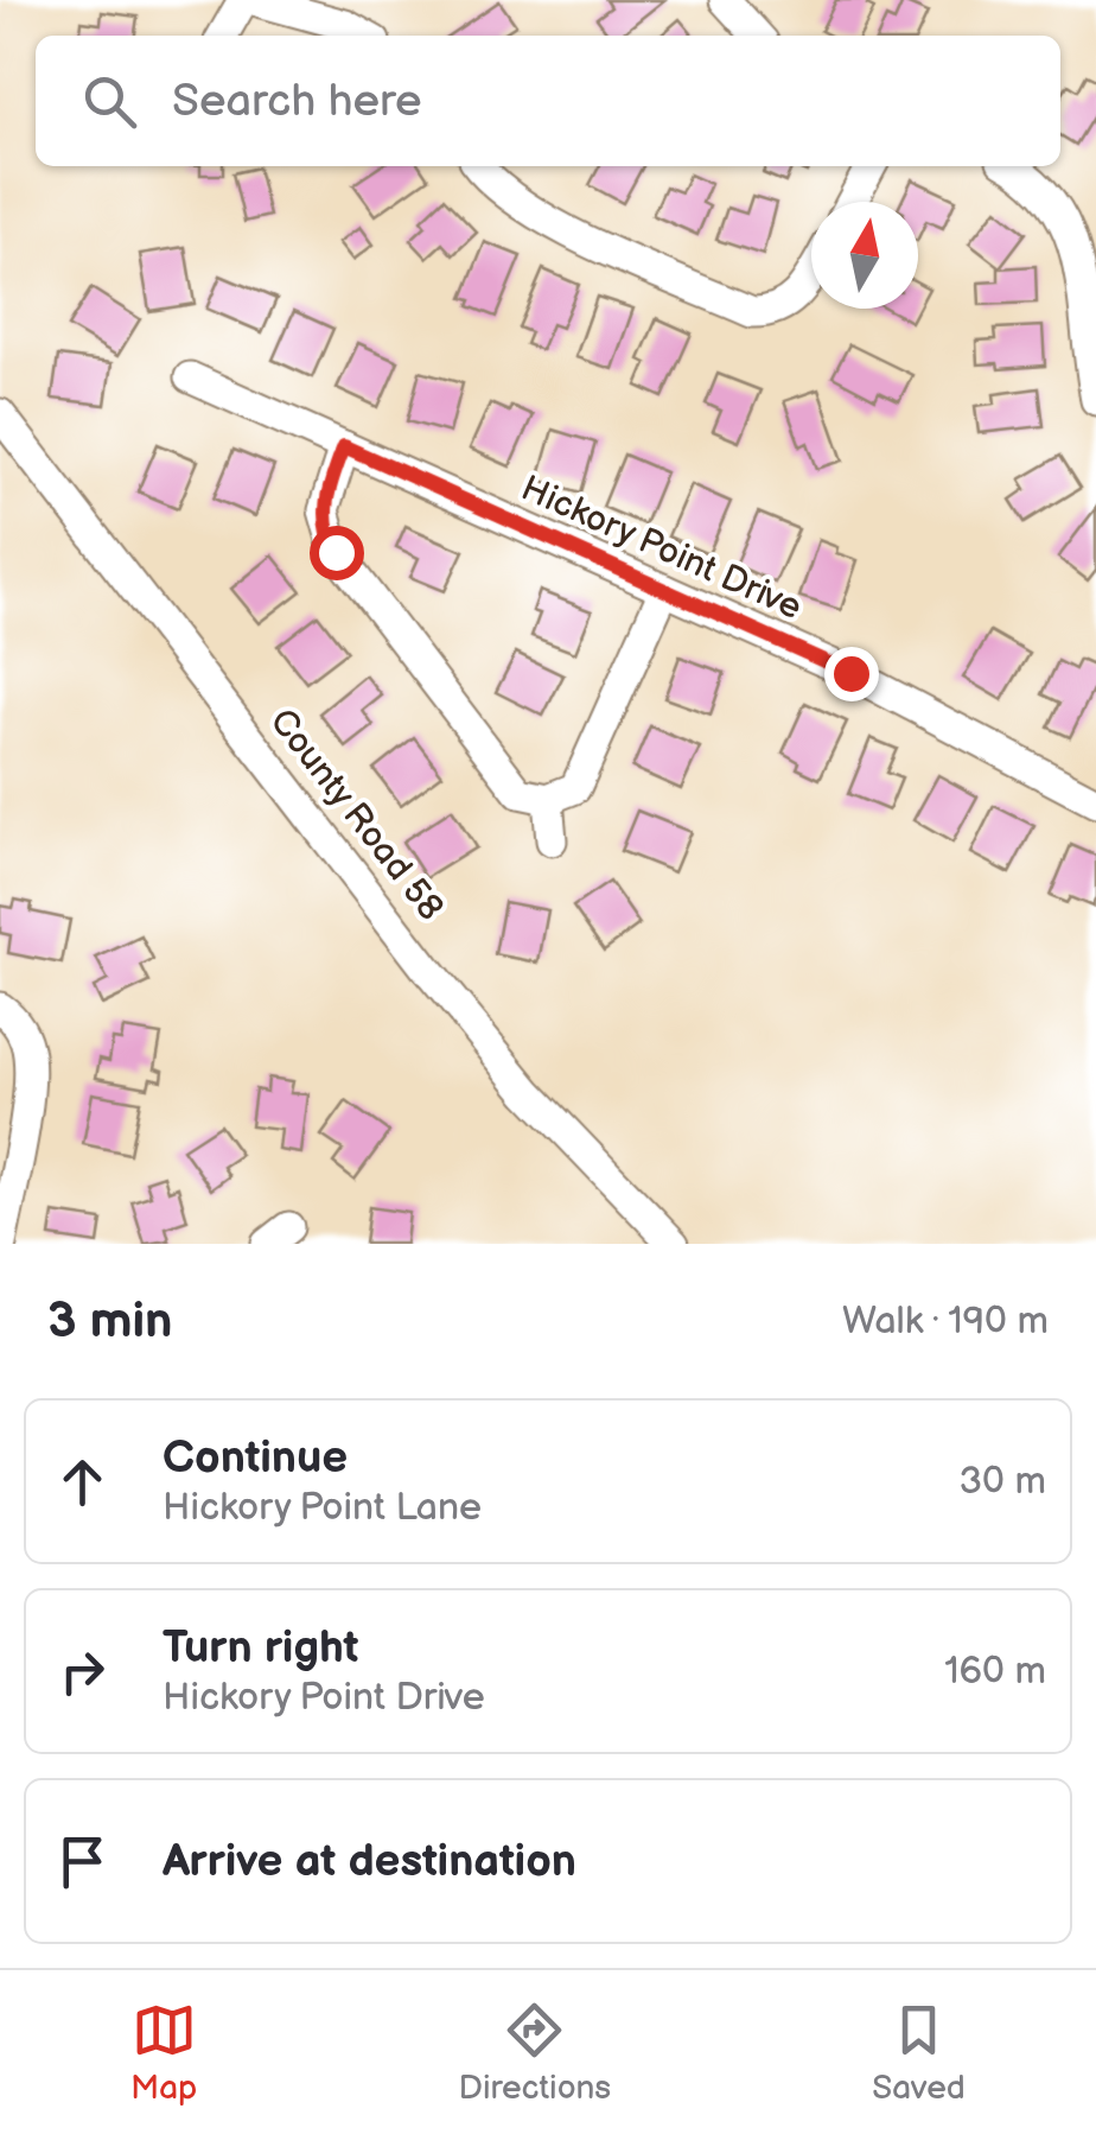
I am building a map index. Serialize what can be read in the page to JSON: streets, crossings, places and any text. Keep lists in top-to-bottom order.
{
  "streets": {
    "street": ["Hickory Point Drive", "County Road 58"]
  },
  "north": "top",
  "page": {
    "search": "Search here",
    "heading": ["3 min", "Walk · 190 m"],
    "list": [
      ["Continue", "Hickory Point Lane", "30 m"],
      ["Turn right", "Hickory Point Drive", "160 m"],
      "Arrive at destination"
    ],
    "nav": ["Map", "Directions", "Saved"]
  }
}
